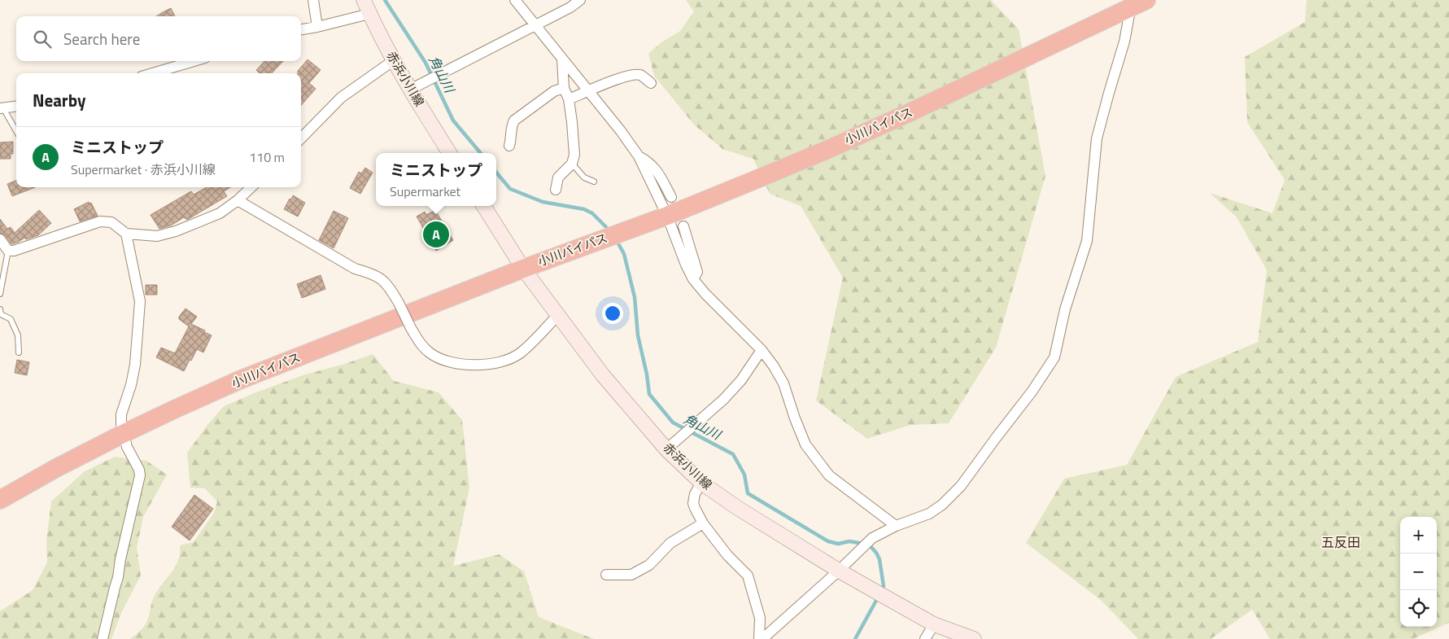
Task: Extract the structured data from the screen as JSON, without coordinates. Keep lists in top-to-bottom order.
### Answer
{
  "streets": {
    "highway": ["小川バイパス"],
    "main road": ["赤浜小川線"]
  },
  "crossings": [
    ["赤浜小川線", "小川バイパス"]
  ],
  "districts": ["五反田"],
  "water": ["角山川"],
  "page": {
    "search": "Search here",
    "heading": "Nearby",
    "list": [
      {
        "mark": "A",
        "name": "ミニストップ",
        "note": "Supermarket · 赤浜小川線",
        "value": "110 m"
      }
    ],
    "popup": ["ミニストップ", "Supermarket"],
    "pins": "A",
    "map_buttons": ["+", "−"]
  }
}
